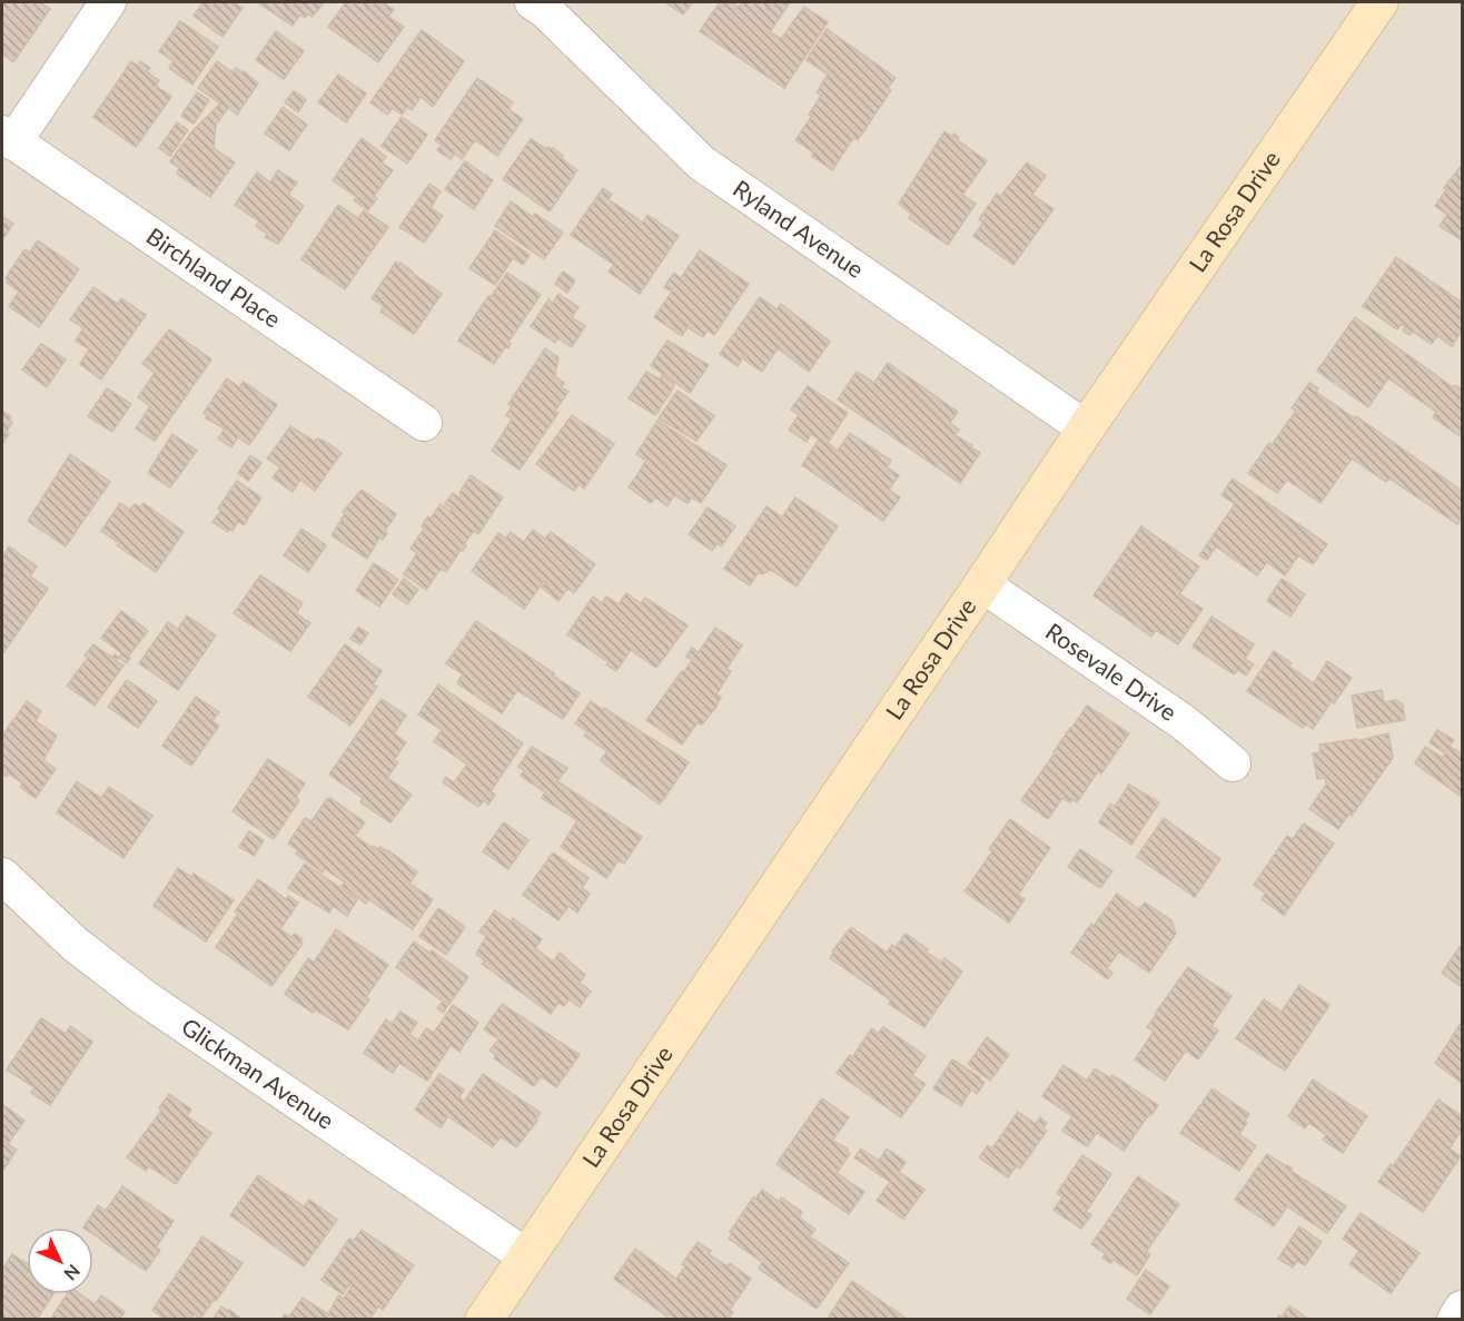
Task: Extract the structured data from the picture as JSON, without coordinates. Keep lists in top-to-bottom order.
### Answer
{
  "streets": {
    "street": [
      "La Rosa Drive",
      "Ryland Avenue",
      "Birchland Place",
      "Rosevale Drive",
      "Glickman Avenue"
    ]
  },
  "crossings": [
    ["La Rosa Drive", "Ryland Avenue"],
    ["La Rosa Drive", "Rosevale Drive"],
    ["La Rosa Drive", "Glickman Avenue"]
  ],
  "north": "bottom right"
}
